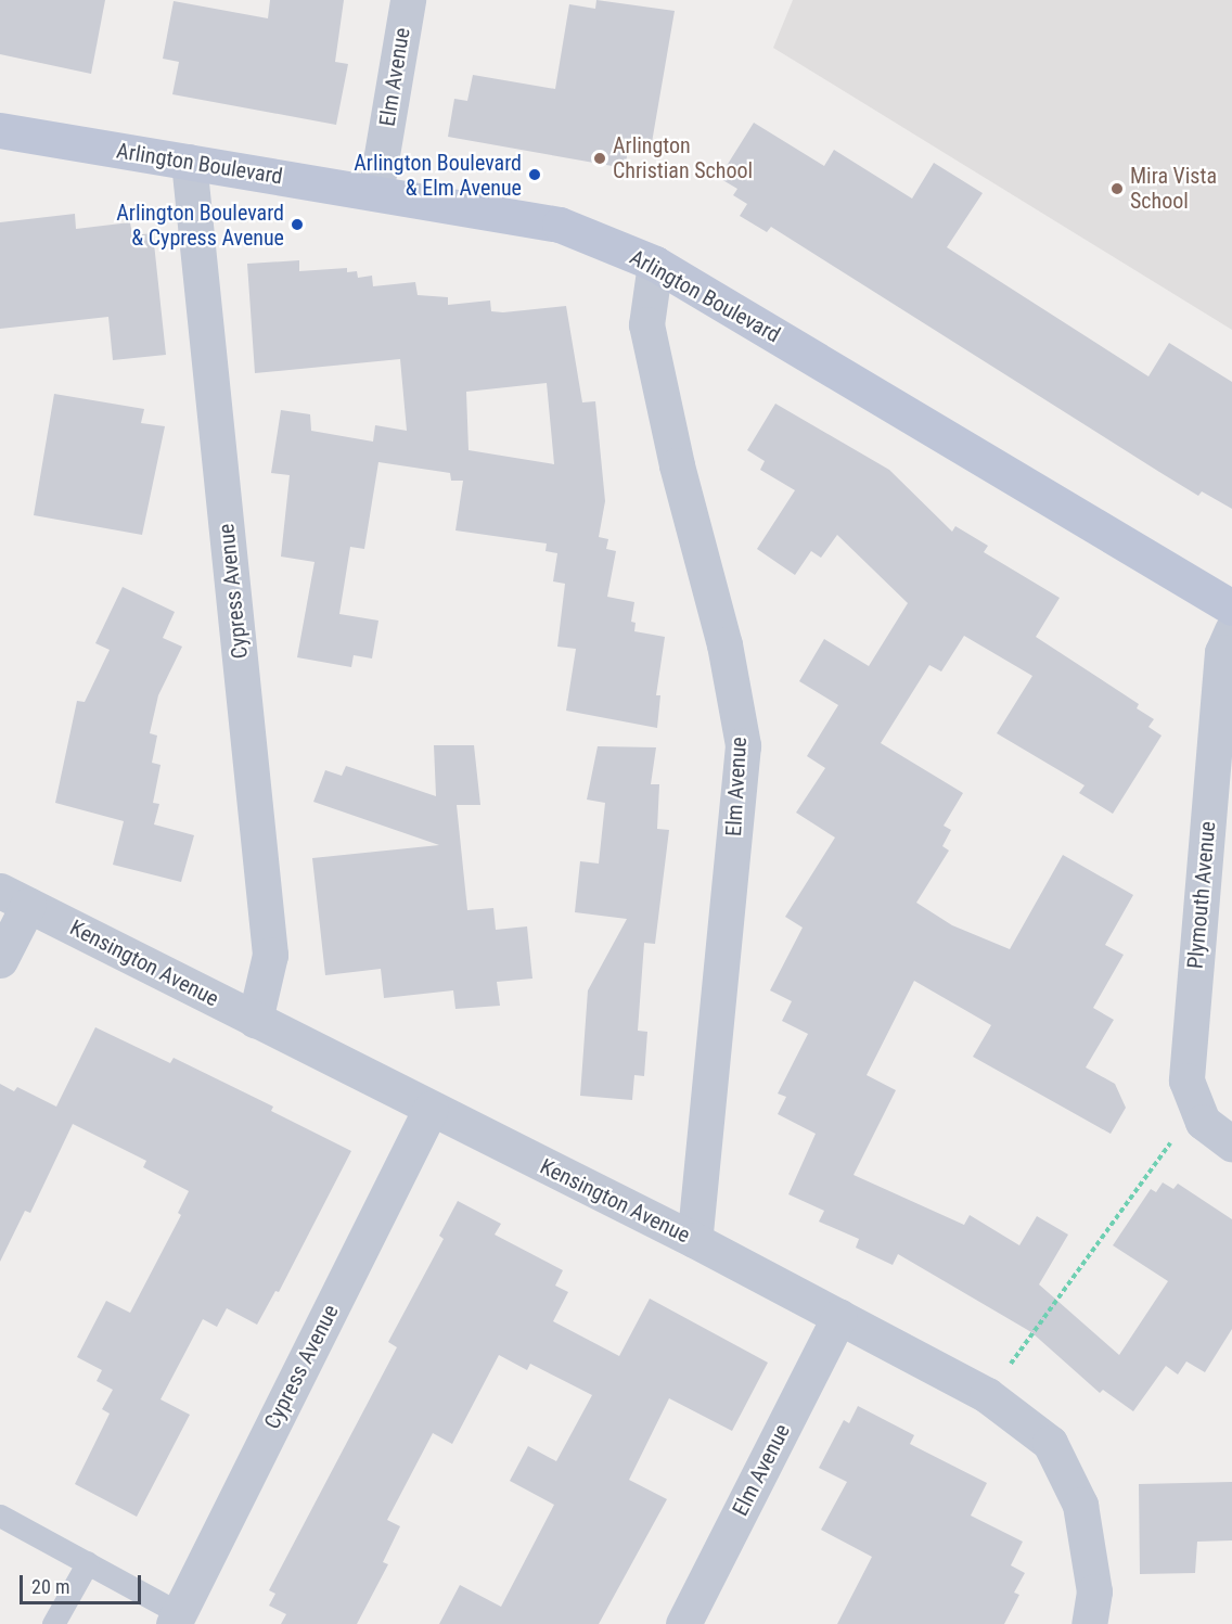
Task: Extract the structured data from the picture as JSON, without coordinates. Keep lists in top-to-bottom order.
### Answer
{
  "streets": {
    "main road": ["Arlington Boulevard"],
    "street": [
      "Elm Avenue",
      "Cypress Avenue",
      "Plymouth Avenue",
      "Kensington Avenue"
    ]
  },
  "crossings": [
    ["Elm Avenue", "Arlington Boulevard"],
    ["Elm Avenue", "Kensington Avenue"],
    ["Arlington Boulevard", "Cypress Avenue"],
    ["Cypress Avenue", "Kensington Avenue"]
  ],
  "places": [
    "Arlington Christian School",
    "Arlington Boulevard & Elm Avenue",
    "Mira Vista School",
    "Arlington Boulevard & Cypress Avenue"
  ],
  "scale_bar": "20 m"
}
